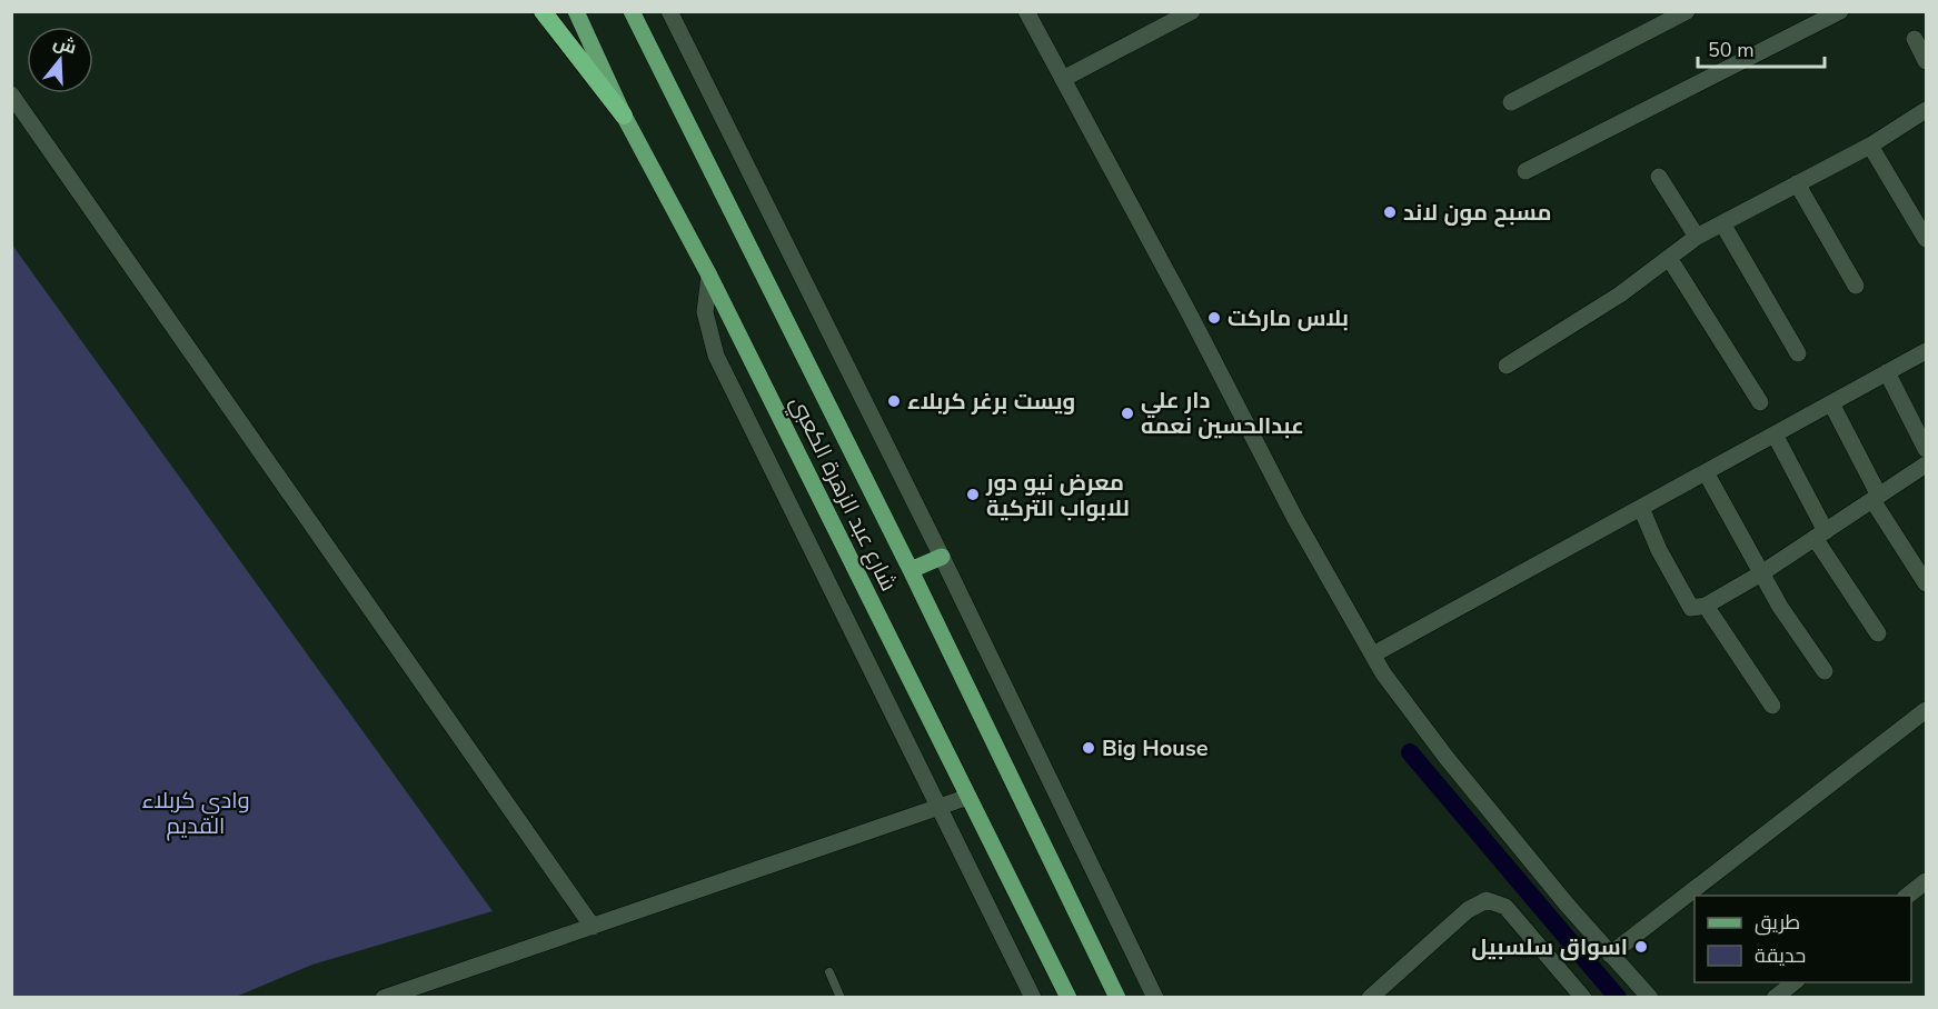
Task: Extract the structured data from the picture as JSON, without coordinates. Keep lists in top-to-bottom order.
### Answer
{
  "streets": {
    "main road": ["شارع عبد الزهرة الكعبي"]
  },
  "parks": ["وادي كربلاء القديم"],
  "places": [
    "مسبح مون لاند",
    "بلاس ماركت",
    "ويست برغر كربلاء",
    "دار علي عبدالحسين نعمه",
    "معرض نيو دور للابواب التركية",
    "Big House",
    "اسواق سلسبيل"
  ],
  "legend": ["طريق", "حديقة"],
  "scale_bar": "50 m",
  "north": "top"
}
